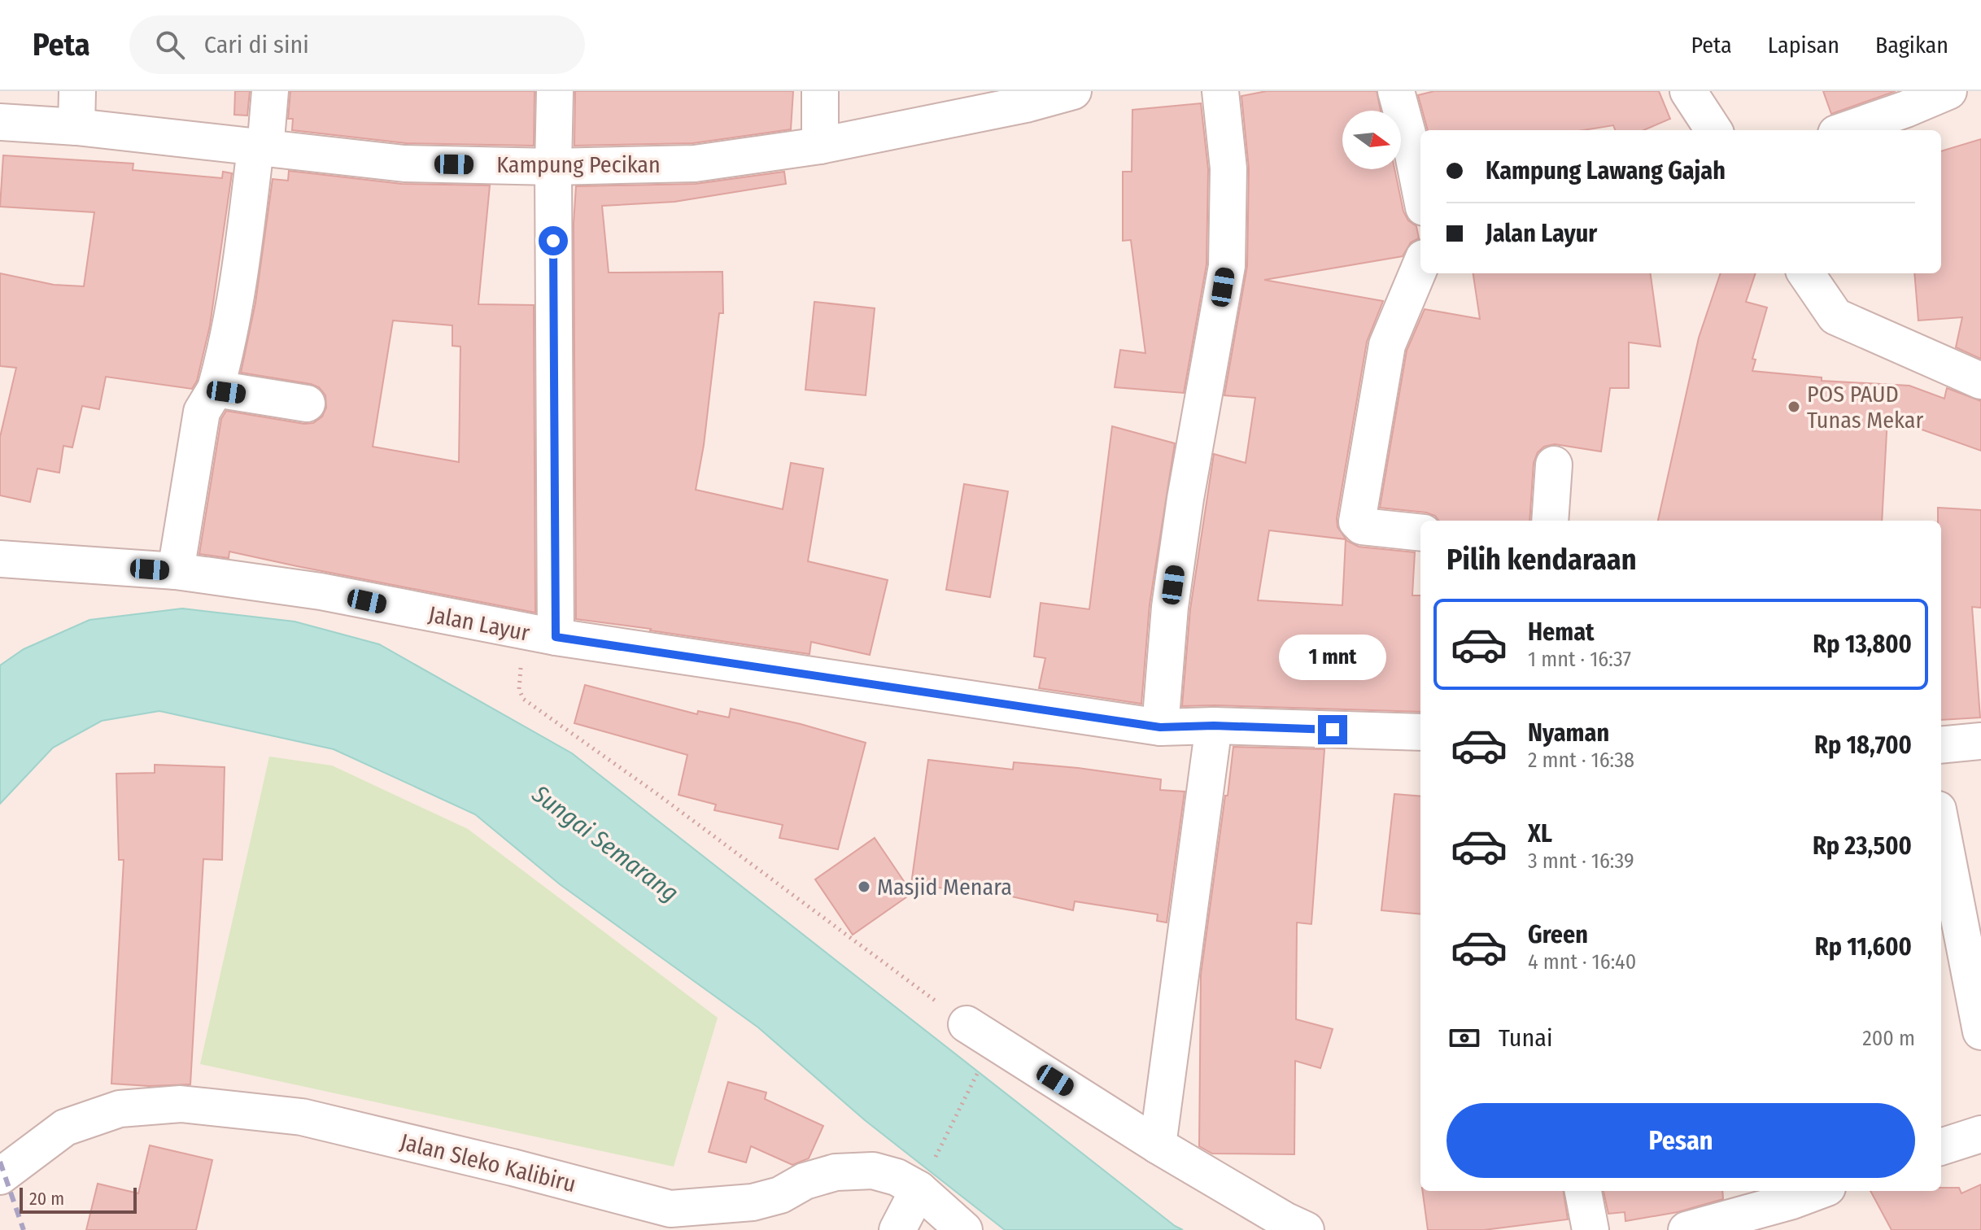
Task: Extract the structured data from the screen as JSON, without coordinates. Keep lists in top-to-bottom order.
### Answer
{
  "streets": {
    "street": ["Kampung Pecikan", "Jalan Layur", "Jalan Sleko Kalibiru"]
  },
  "water": ["Sungai Semarang"],
  "places": ["POS PAUD Tunas Mekar", "Masjid Menara"],
  "scale_bar": "20 m",
  "north": "right",
  "page": {
    "header": "Peta",
    "search": "Cari di sini",
    "nav": ["Peta", "Lapisan", "Bagikan"],
    "banner": ["Kampung Lawang Gajah", "Jalan Layur"],
    "heading": "Pilih kendaraan",
    "list": [
      {
        "name": "Hemat",
        "note": "1 mnt · 16:37",
        "value": "Rp 13,800"
      },
      {
        "name": "Nyaman",
        "note": "2 mnt · 16:38",
        "value": "Rp 18,700"
      },
      {
        "name": "XL",
        "note": "3 mnt · 16:39",
        "value": "Rp 23,500"
      },
      {
        "name": "Green",
        "note": "4 mnt · 16:40",
        "value": "Rp 11,600"
      }
    ],
    "bubble": "1 mnt",
    "pay": ["Tunai", "200 m"],
    "buttons": "Pesan",
    "scale": "20 m"
  }
}
